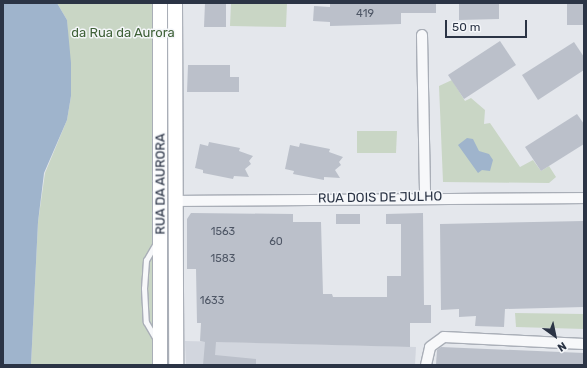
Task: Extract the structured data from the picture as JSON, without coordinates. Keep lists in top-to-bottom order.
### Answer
{
  "streets": {
    "main road": ["RUA DA AURORA"],
    "street": ["RUA DOIS DE JULHO"]
  },
  "crossings": [
    ["RUA DA AURORA", "RUA DOIS DE JULHO"]
  ],
  "parks": ["da Rua da Aurora"],
  "house_numbers": [
    "419",
    "1563",
    "60",
    "1583",
    "1633"
  ],
  "scale_bar": "50 m",
  "north": "bottom right"
}
